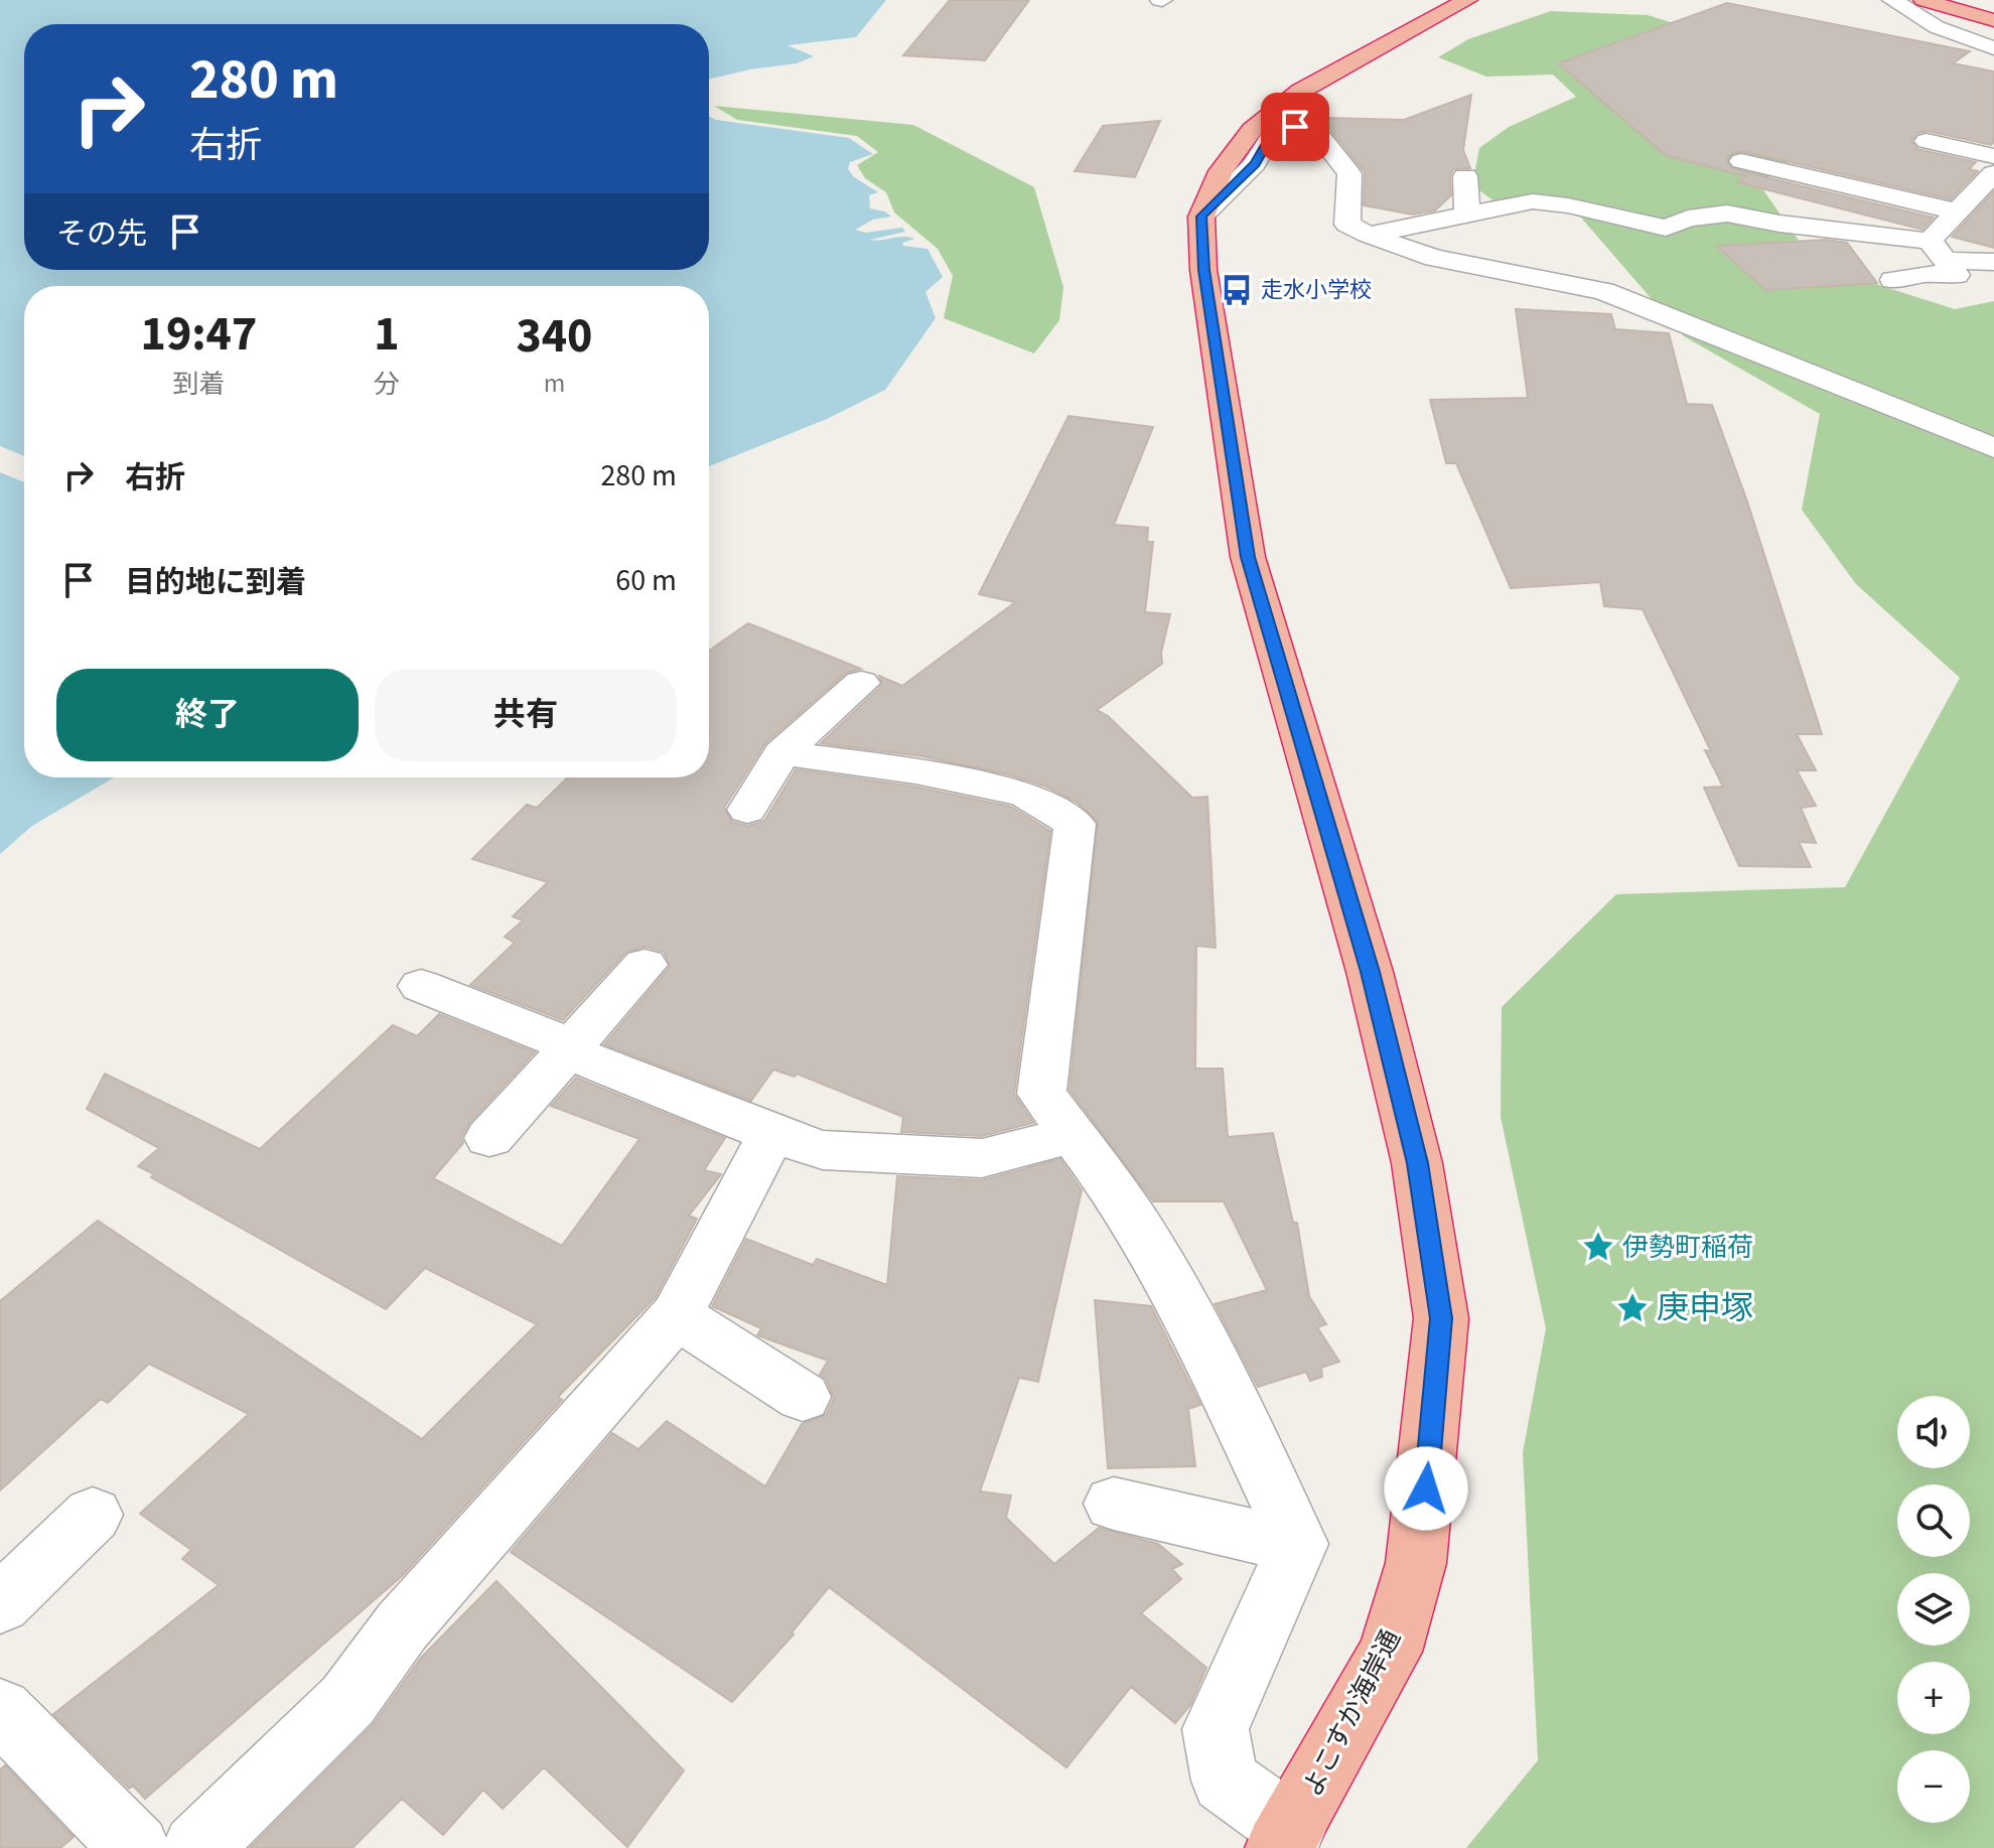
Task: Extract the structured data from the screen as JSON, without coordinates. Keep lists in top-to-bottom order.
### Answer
{
  "streets": {
    "highway": ["よこすか海岸通"]
  },
  "places": {
    "bus stop": ["走水小学校"],
    "place": ["伊勢町稲荷", "庚申塚"]
  },
  "page": {
    "turn": ["280 m", "右折"],
    "then": "その先",
    "eta": [
      "19:47",
      "到着",
      "1",
      "分",
      "340",
      "m"
    ],
    "list": [
      {
        "name": "右折",
        "value": "280 m"
      },
      {
        "name": "目的地に到着",
        "value": "60 m"
      }
    ],
    "buttons": ["終了", "共有"],
    "map_buttons": ["+", "−"]
  }
}
